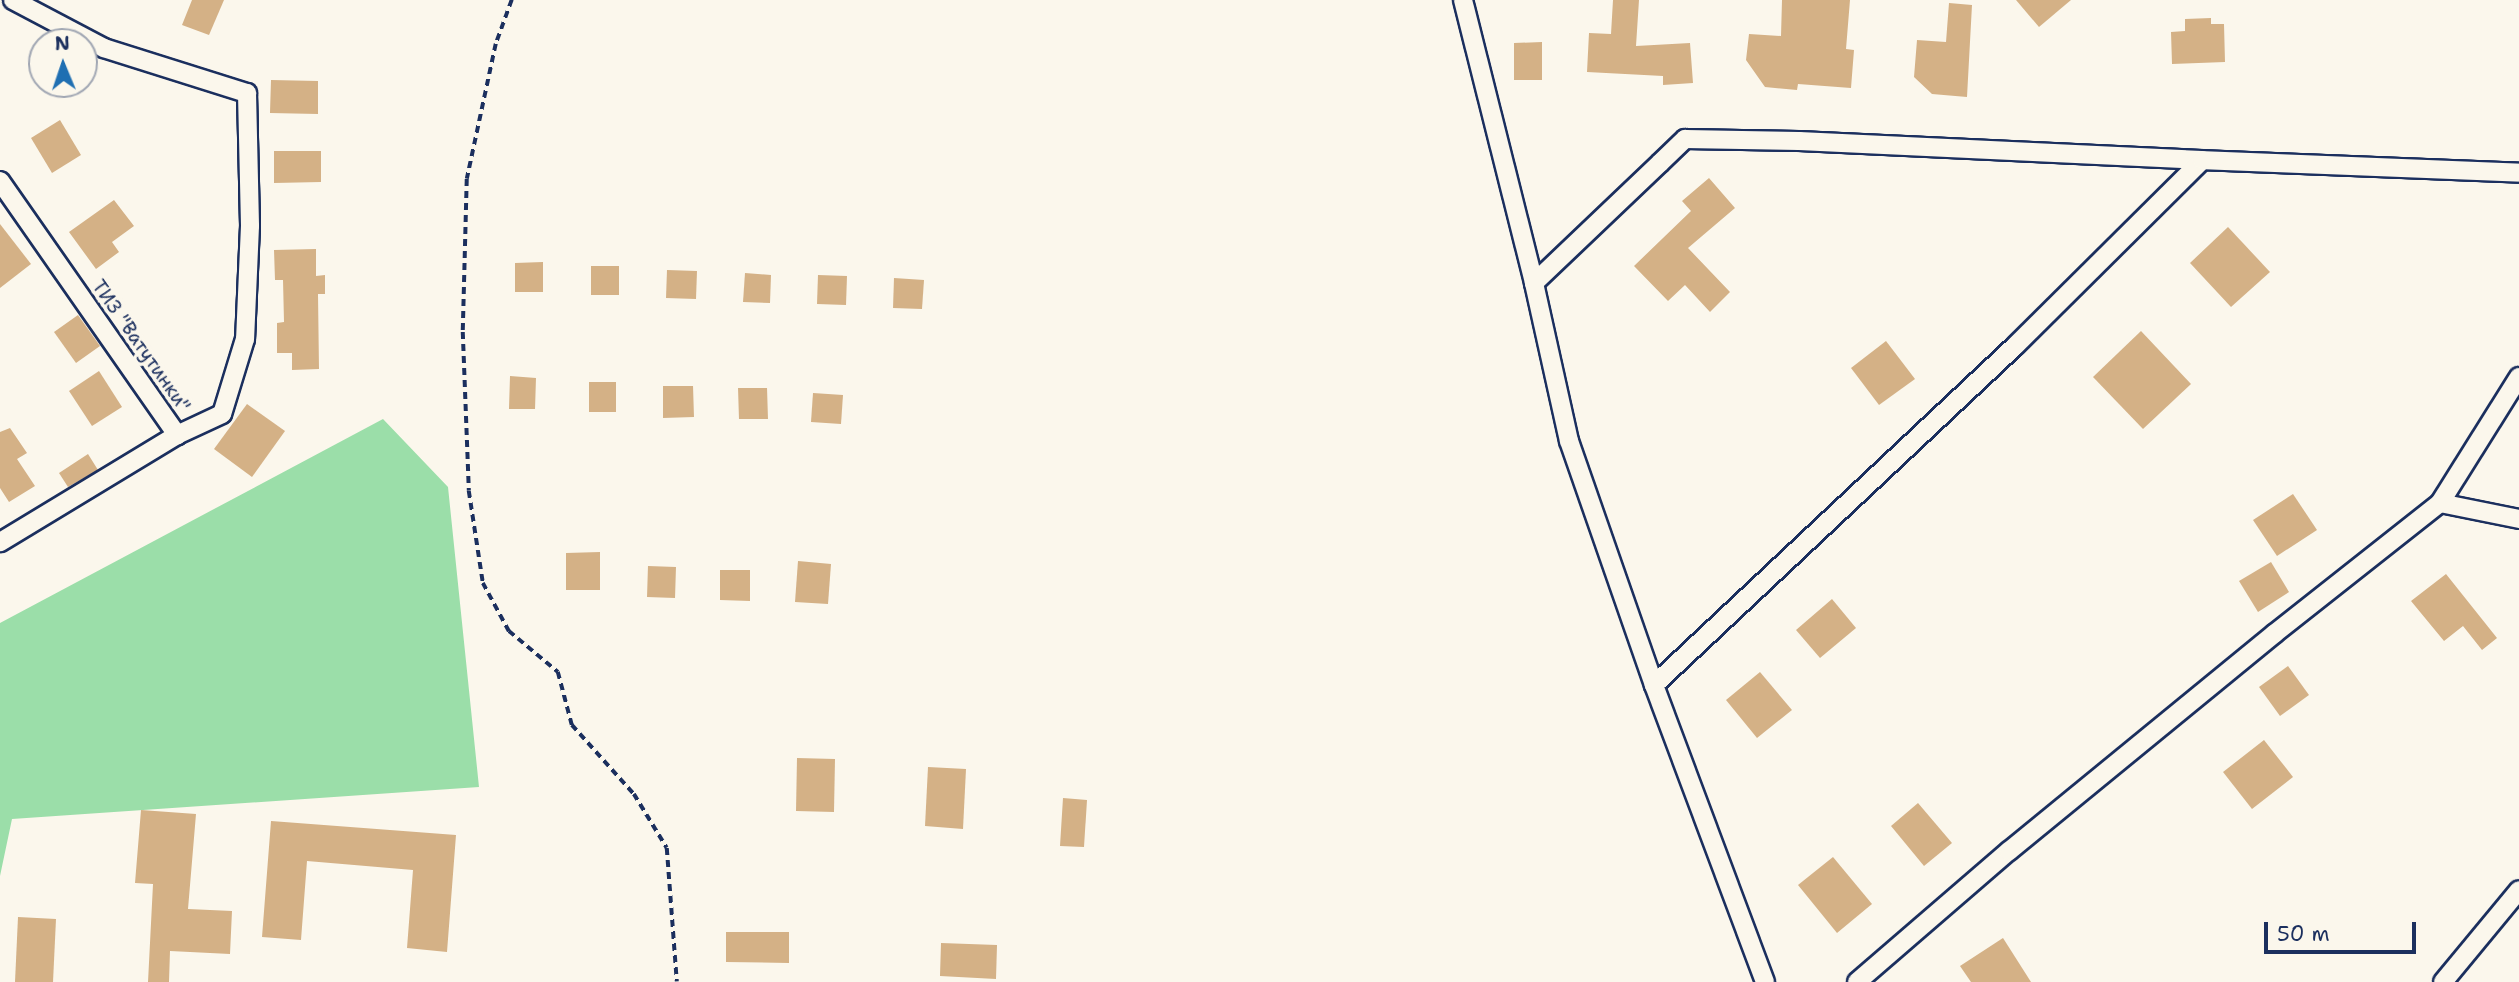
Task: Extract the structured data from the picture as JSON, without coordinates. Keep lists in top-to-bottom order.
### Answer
{
  "streets": {
    "street": ["ТИЗ \"Ватутинки\""]
  },
  "scale_bar": "50 m",
  "north": "top"
}
